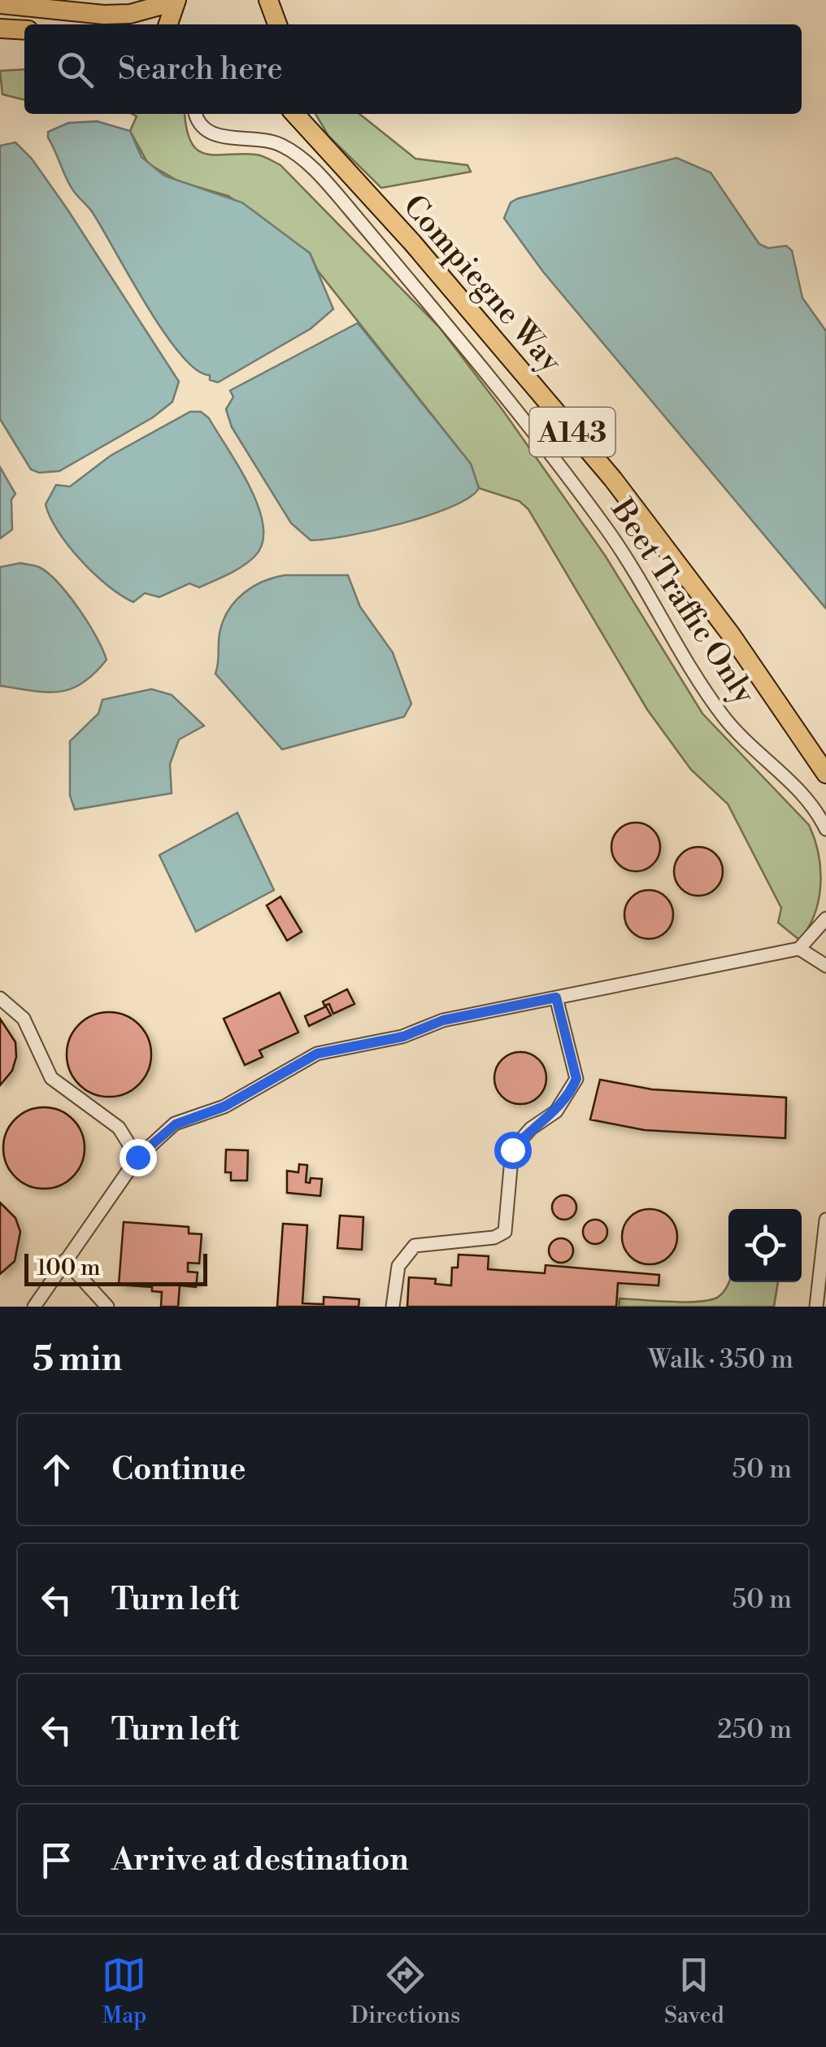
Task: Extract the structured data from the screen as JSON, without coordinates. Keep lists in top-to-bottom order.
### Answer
{
  "streets": {
    "highway": ["Compiegne Way", "A143"],
    "street": ["Beet Traffic Only"]
  },
  "scale_bar": "100 m",
  "page": {
    "search": "Search here",
    "scale": "100 m",
    "heading": ["5 min", "Walk · 350 m"],
    "list": [
      ["Continue", "50 m"],
      ["Turn left", "50 m"],
      ["Turn left", "250 m"],
      "Arrive at destination"
    ],
    "nav": ["Map", "Directions", "Saved"]
  }
}
